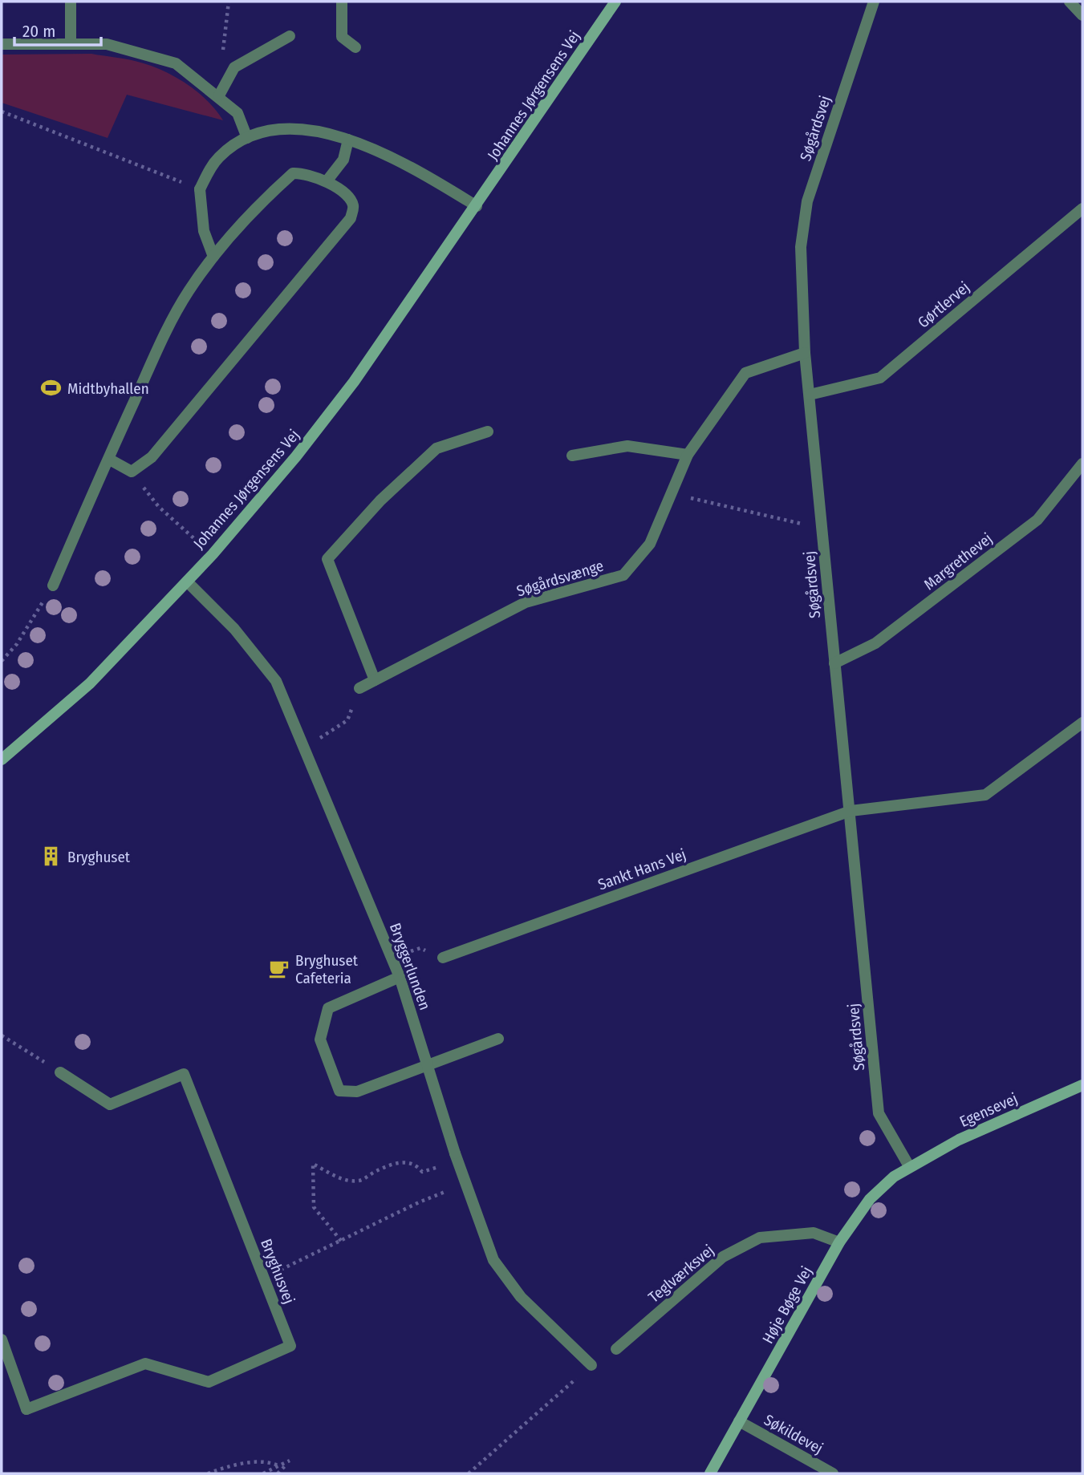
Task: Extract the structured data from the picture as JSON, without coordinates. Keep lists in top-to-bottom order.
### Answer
{
  "streets": {
    "street": [
      "Johannes Jørgensens Vej",
      "Søgårdsvej",
      "Gørtlervej",
      "Margrethevej",
      "Søgårdsvænge",
      "Sankt Hans Vej",
      "Bryggerlunden",
      "Egensevej",
      "Bryghusvej",
      "Teglværksvej",
      "Høje Bøge Vej",
      "Søkildevej"
    ]
  },
  "crossings": [
    ["Johannes Jørgensens Vej", "Bryggerlunden"],
    ["Søgårdsvej", "Gørtlervej"],
    ["Søgårdsvej", "Margrethevej"],
    ["Søgårdsvej", "Søgårdsvænge"],
    ["Søgårdsvej", "Sankt Hans Vej"],
    ["Søgårdsvej", "Egensevej"],
    ["Søgårdsvej", "Høje Bøge Vej"],
    ["Egensevej", "Høje Bøge Vej"],
    ["Teglværksvej", "Høje Bøge Vej"],
    ["Høje Bøge Vej", "Søkildevej"]
  ],
  "places": {
    "sports": ["Midtbyhallen"],
    "building": ["Bryghuset"],
    "cafe": ["Bryghuset Cafeteria"]
  },
  "scale_bar": "20 m"
}
